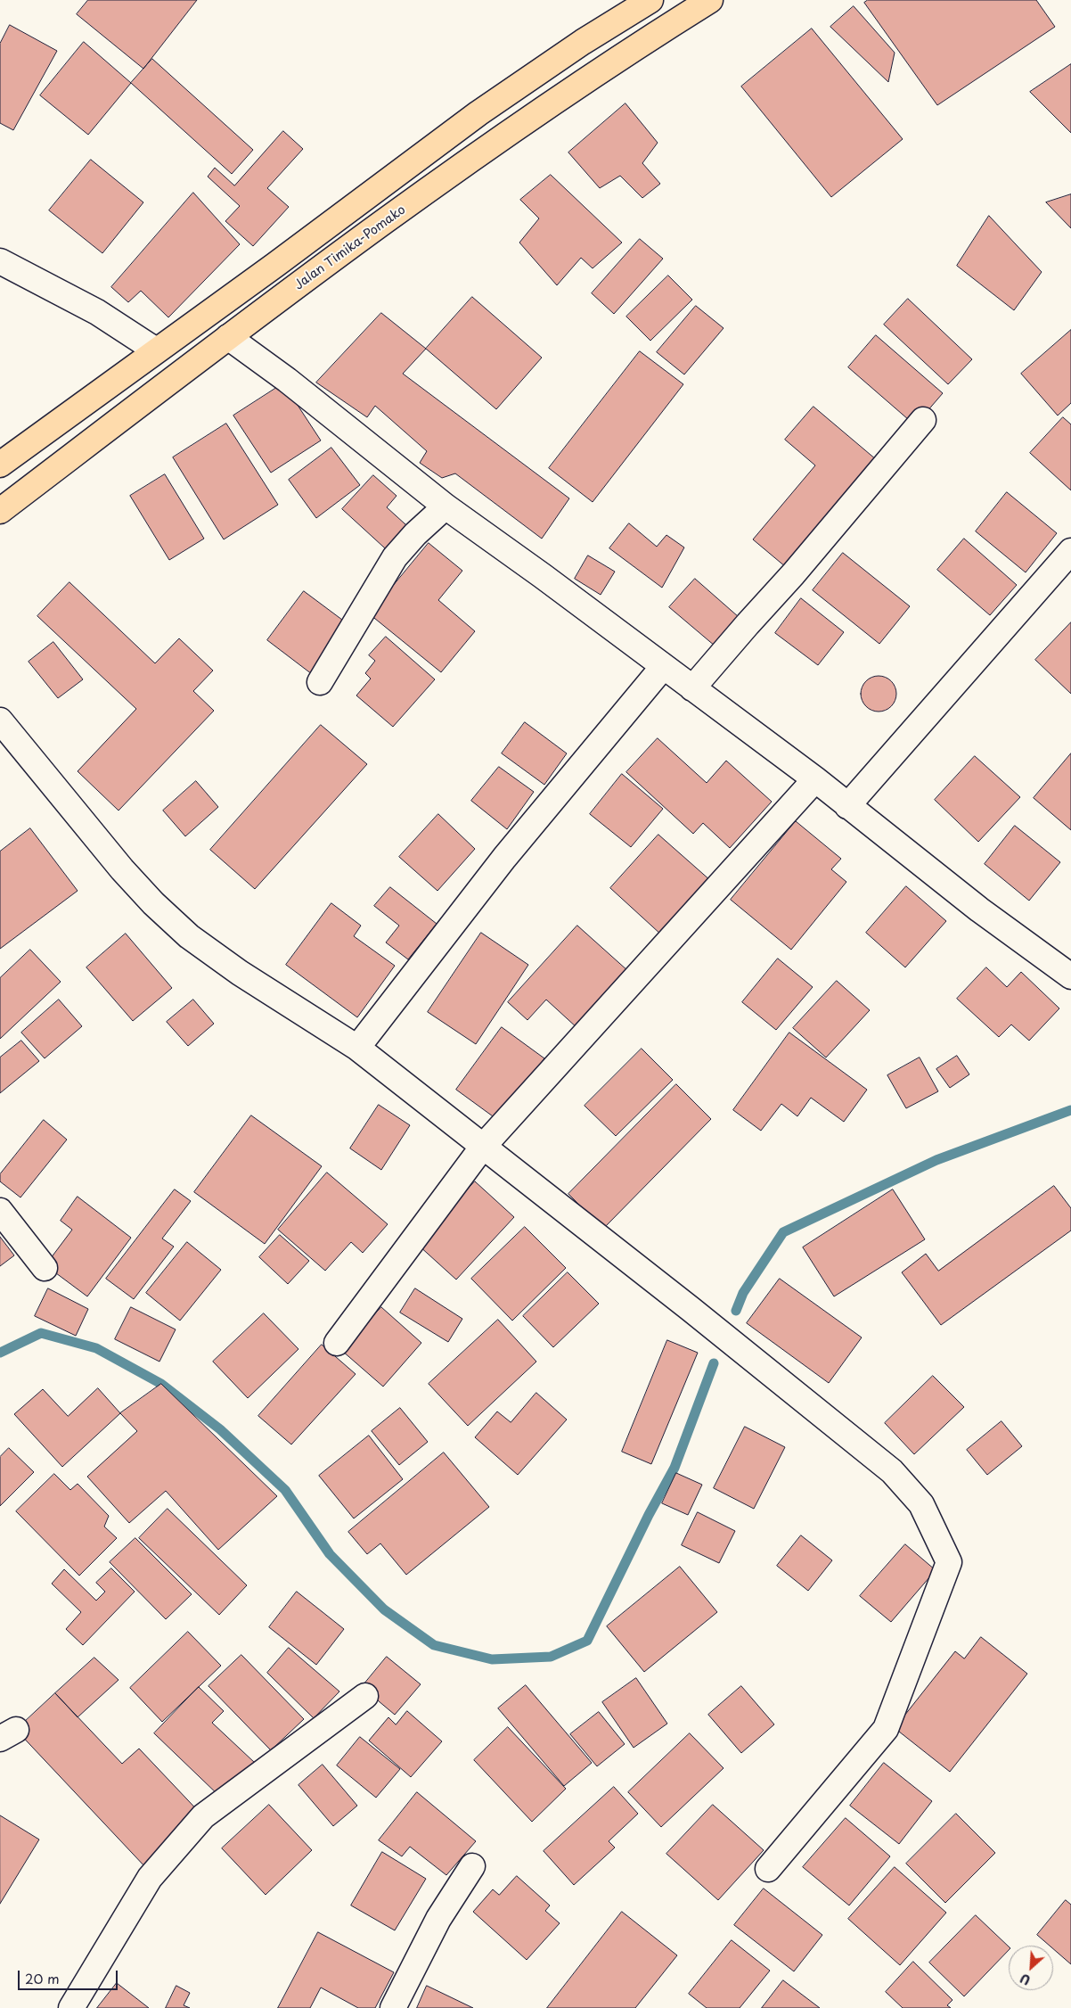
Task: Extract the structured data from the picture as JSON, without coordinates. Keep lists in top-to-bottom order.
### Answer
{
  "streets": {
    "highway": ["Jalan Timika-Pomako"]
  },
  "scale_bar": "20 m",
  "north": "bottom left"
}
